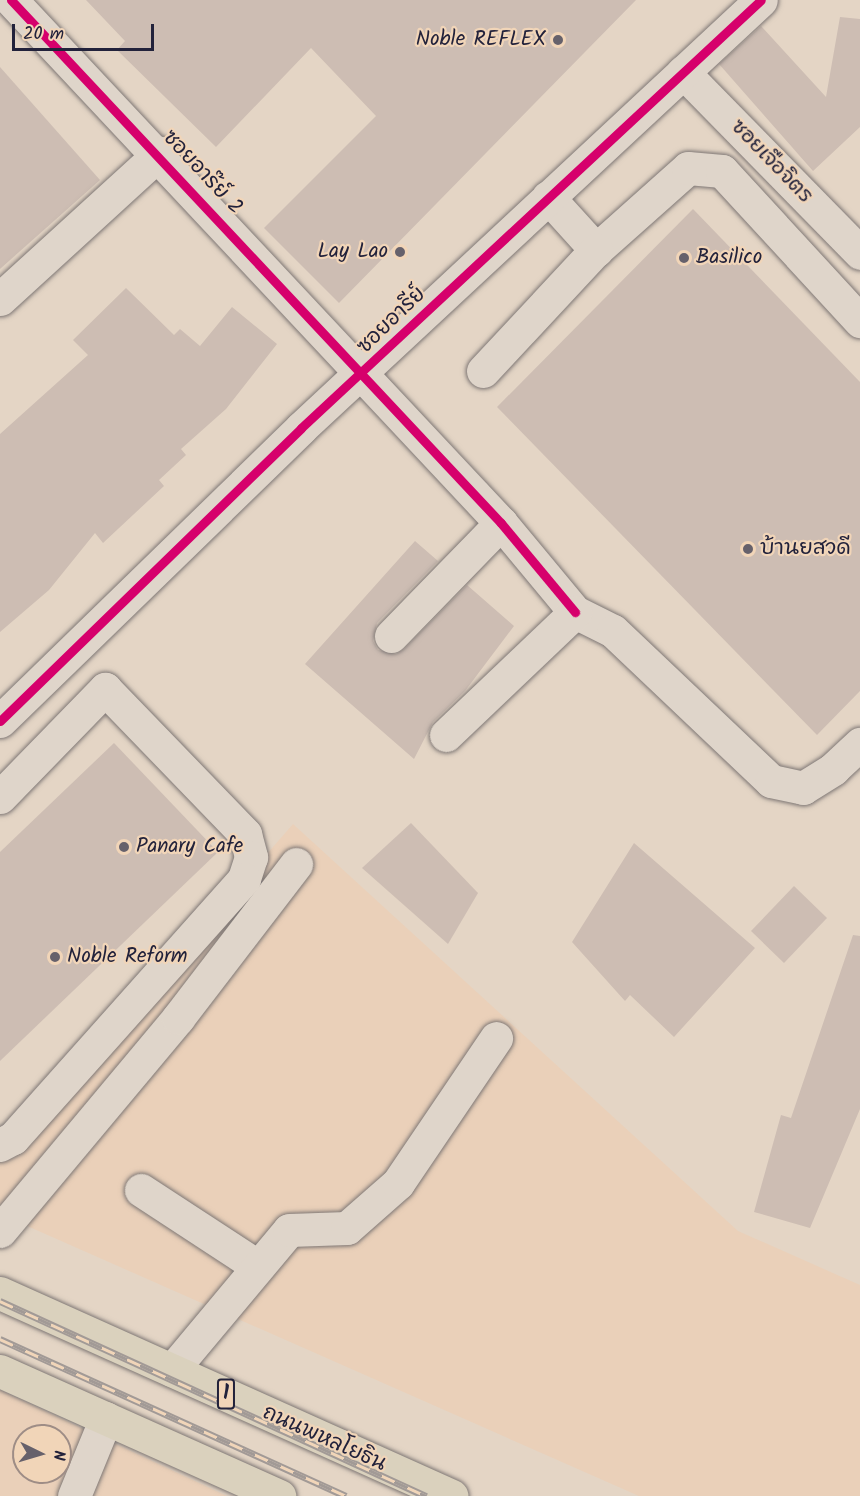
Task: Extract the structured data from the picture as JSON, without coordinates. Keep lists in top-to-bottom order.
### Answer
{
  "streets": {
    "main road": ["1", "ถนนพหลโยธิน"],
    "street": ["ซอยเจือจิตร", "ซอยอาร๊ย์ 2", "ซอยอารีย์"]
  },
  "crossings": [
    ["ซอยเจือจิตร", "ซอยอารีย์"],
    ["ซอยอาร๊ย์ 2", "ซอยอารีย์"]
  ],
  "places": [
    "Noble REFLEX",
    "Lay Lao",
    "Basilico",
    "บ้านยสวดี",
    "Panary Cafe",
    "Noble Reform"
  ],
  "scale_bar": "20 m",
  "north": "right"
}
